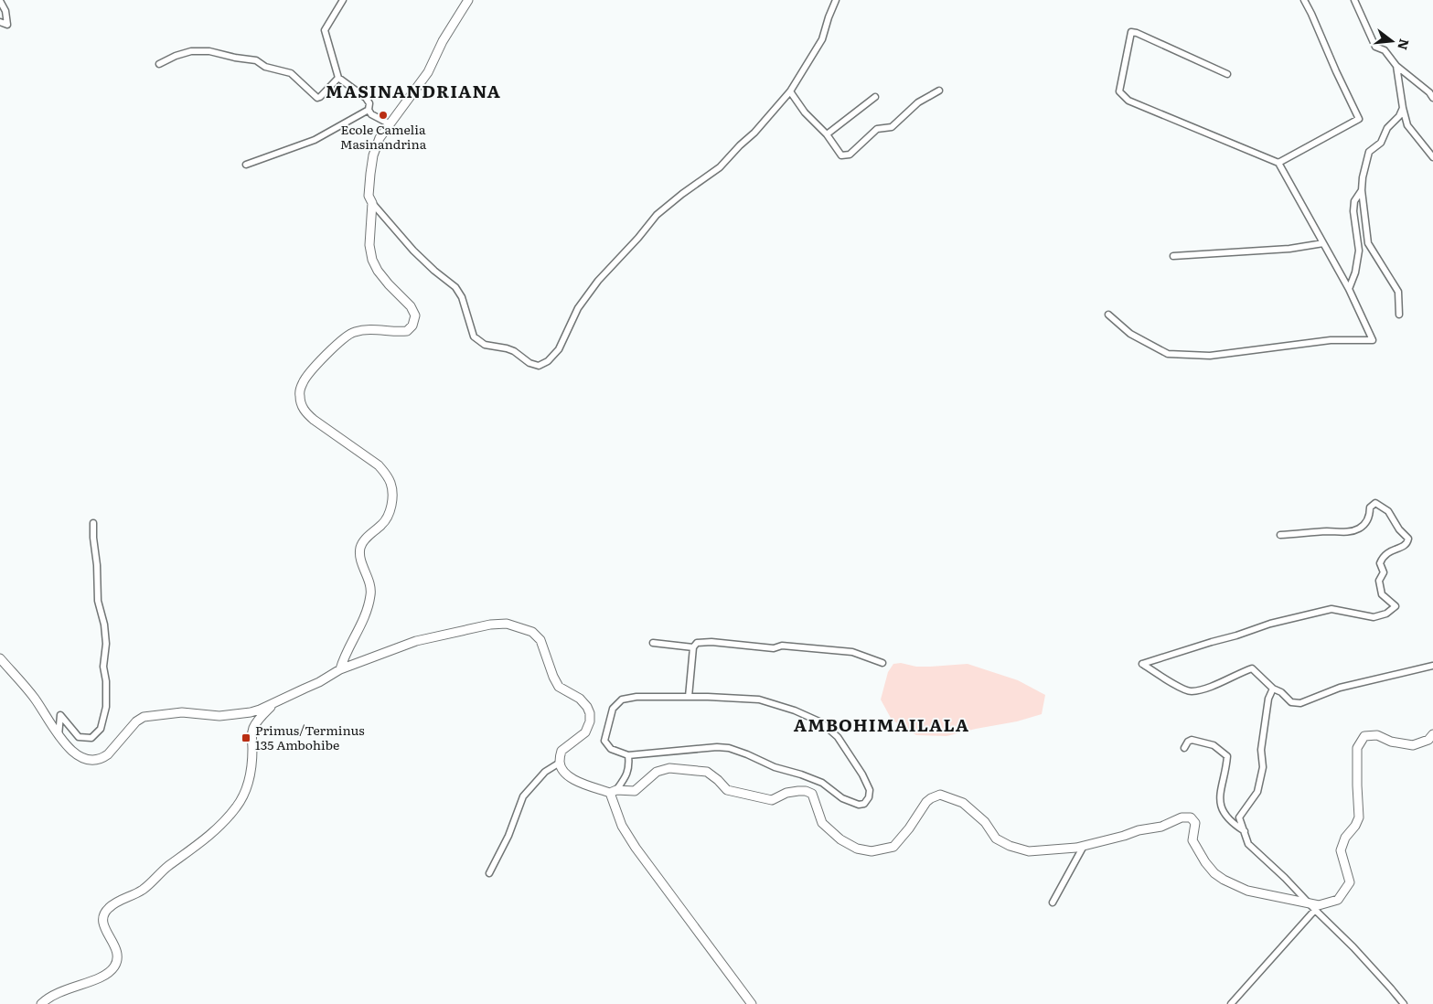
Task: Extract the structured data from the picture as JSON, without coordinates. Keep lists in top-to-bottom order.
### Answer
{
  "districts": ["MASINANDRIANA", "AMBOHIMAILALA"],
  "places": {
    "other": ["Ecole Camelia Masinandrina"],
    "transit": ["Primus/Terminus 135 Ambohibe"]
  },
  "north": "right"
}
